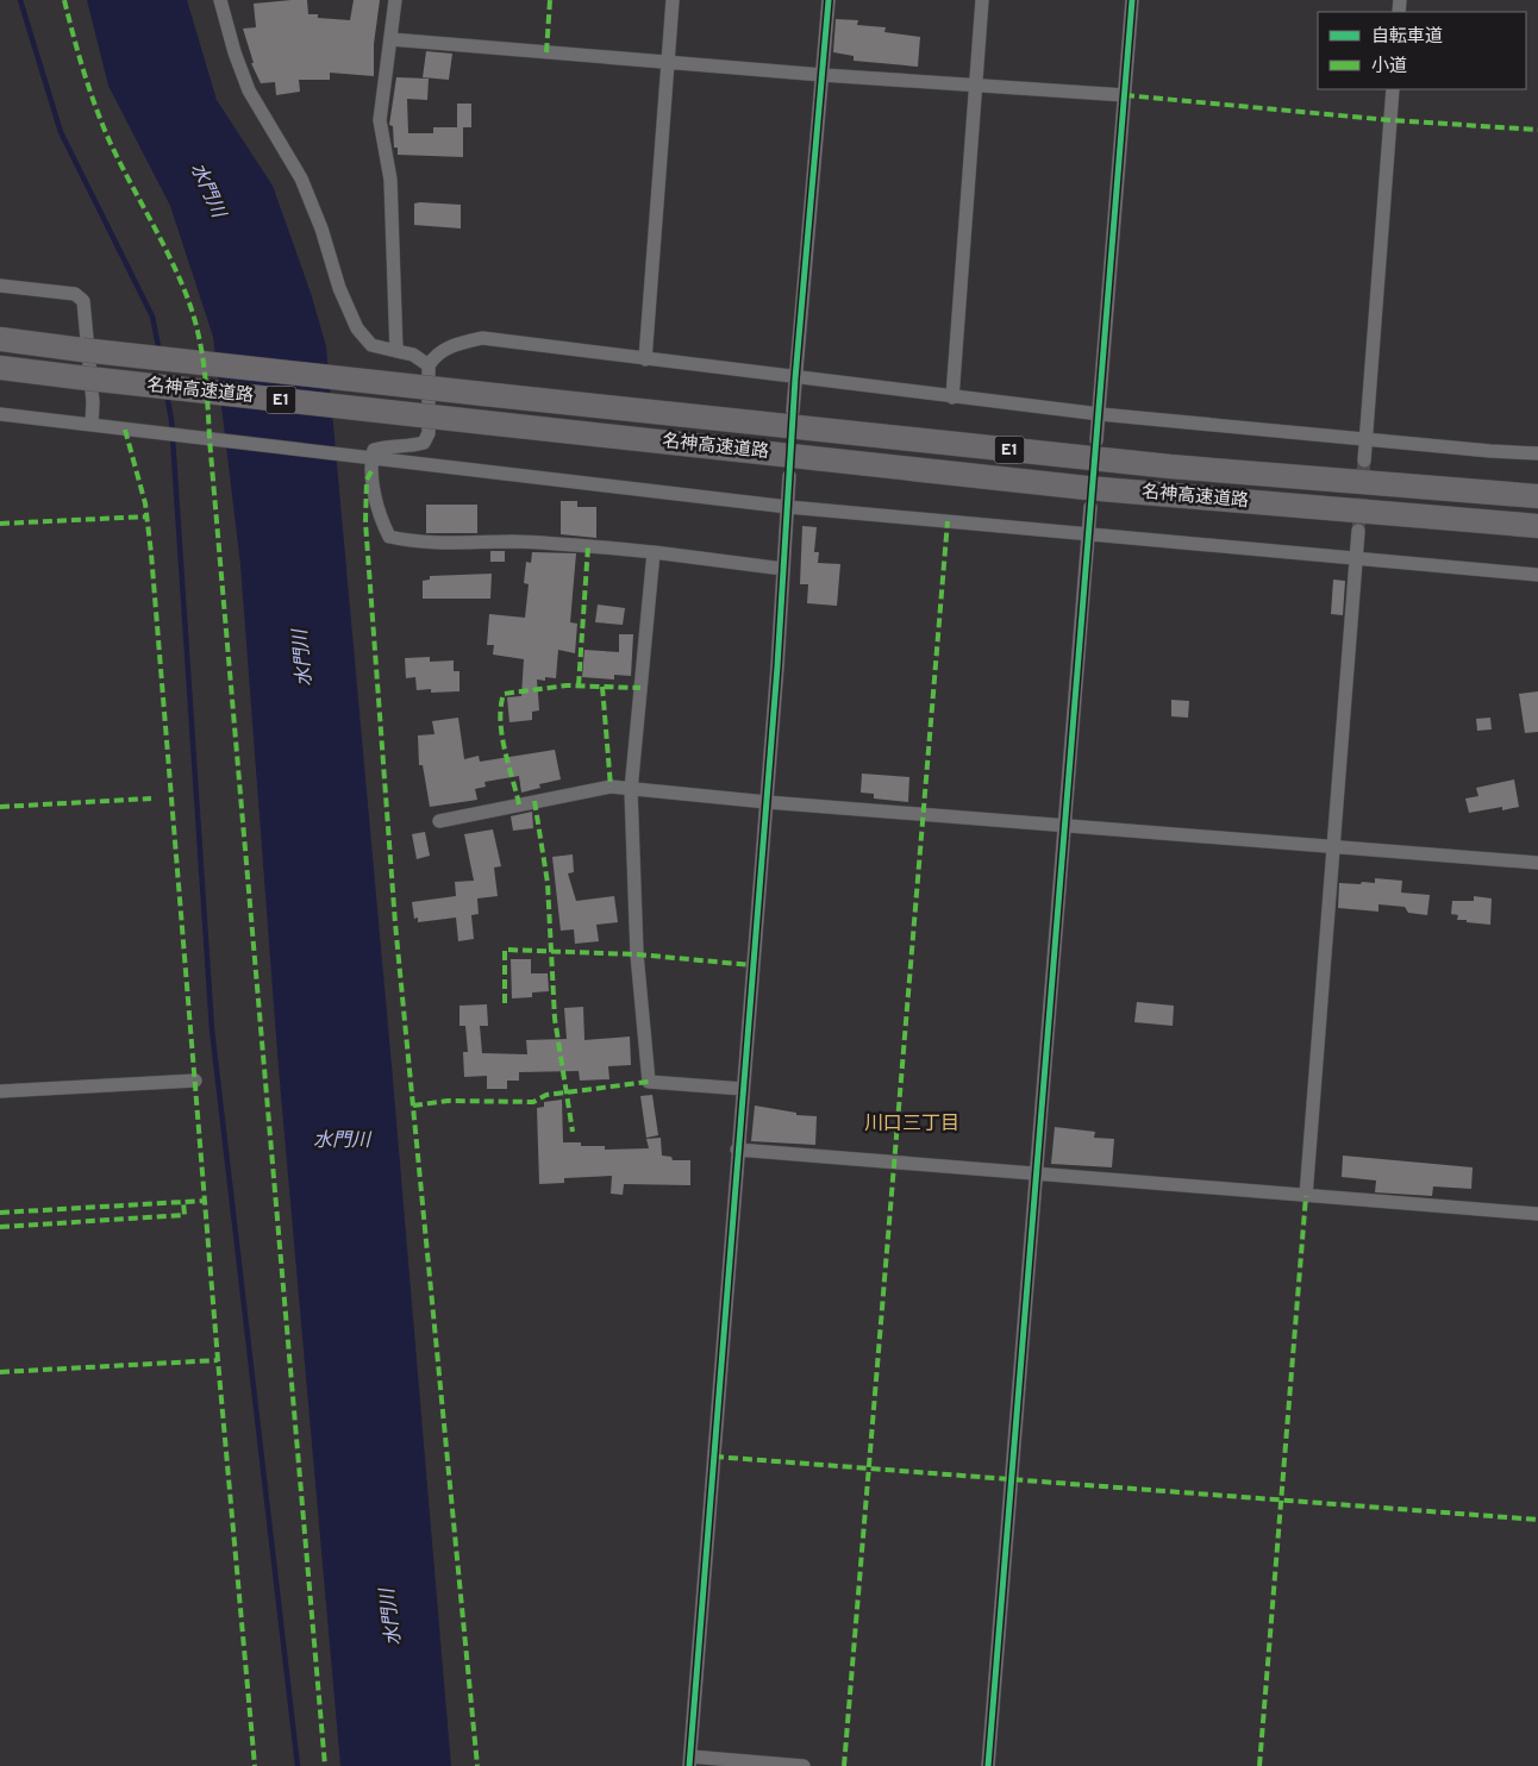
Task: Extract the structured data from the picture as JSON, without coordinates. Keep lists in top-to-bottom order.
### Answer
{
  "streets": {
    "highway": ["名神高速道路", "E1"]
  },
  "districts": ["川口三丁目"],
  "water": ["水門川"],
  "legend": ["自転車道", "小道"]
}
